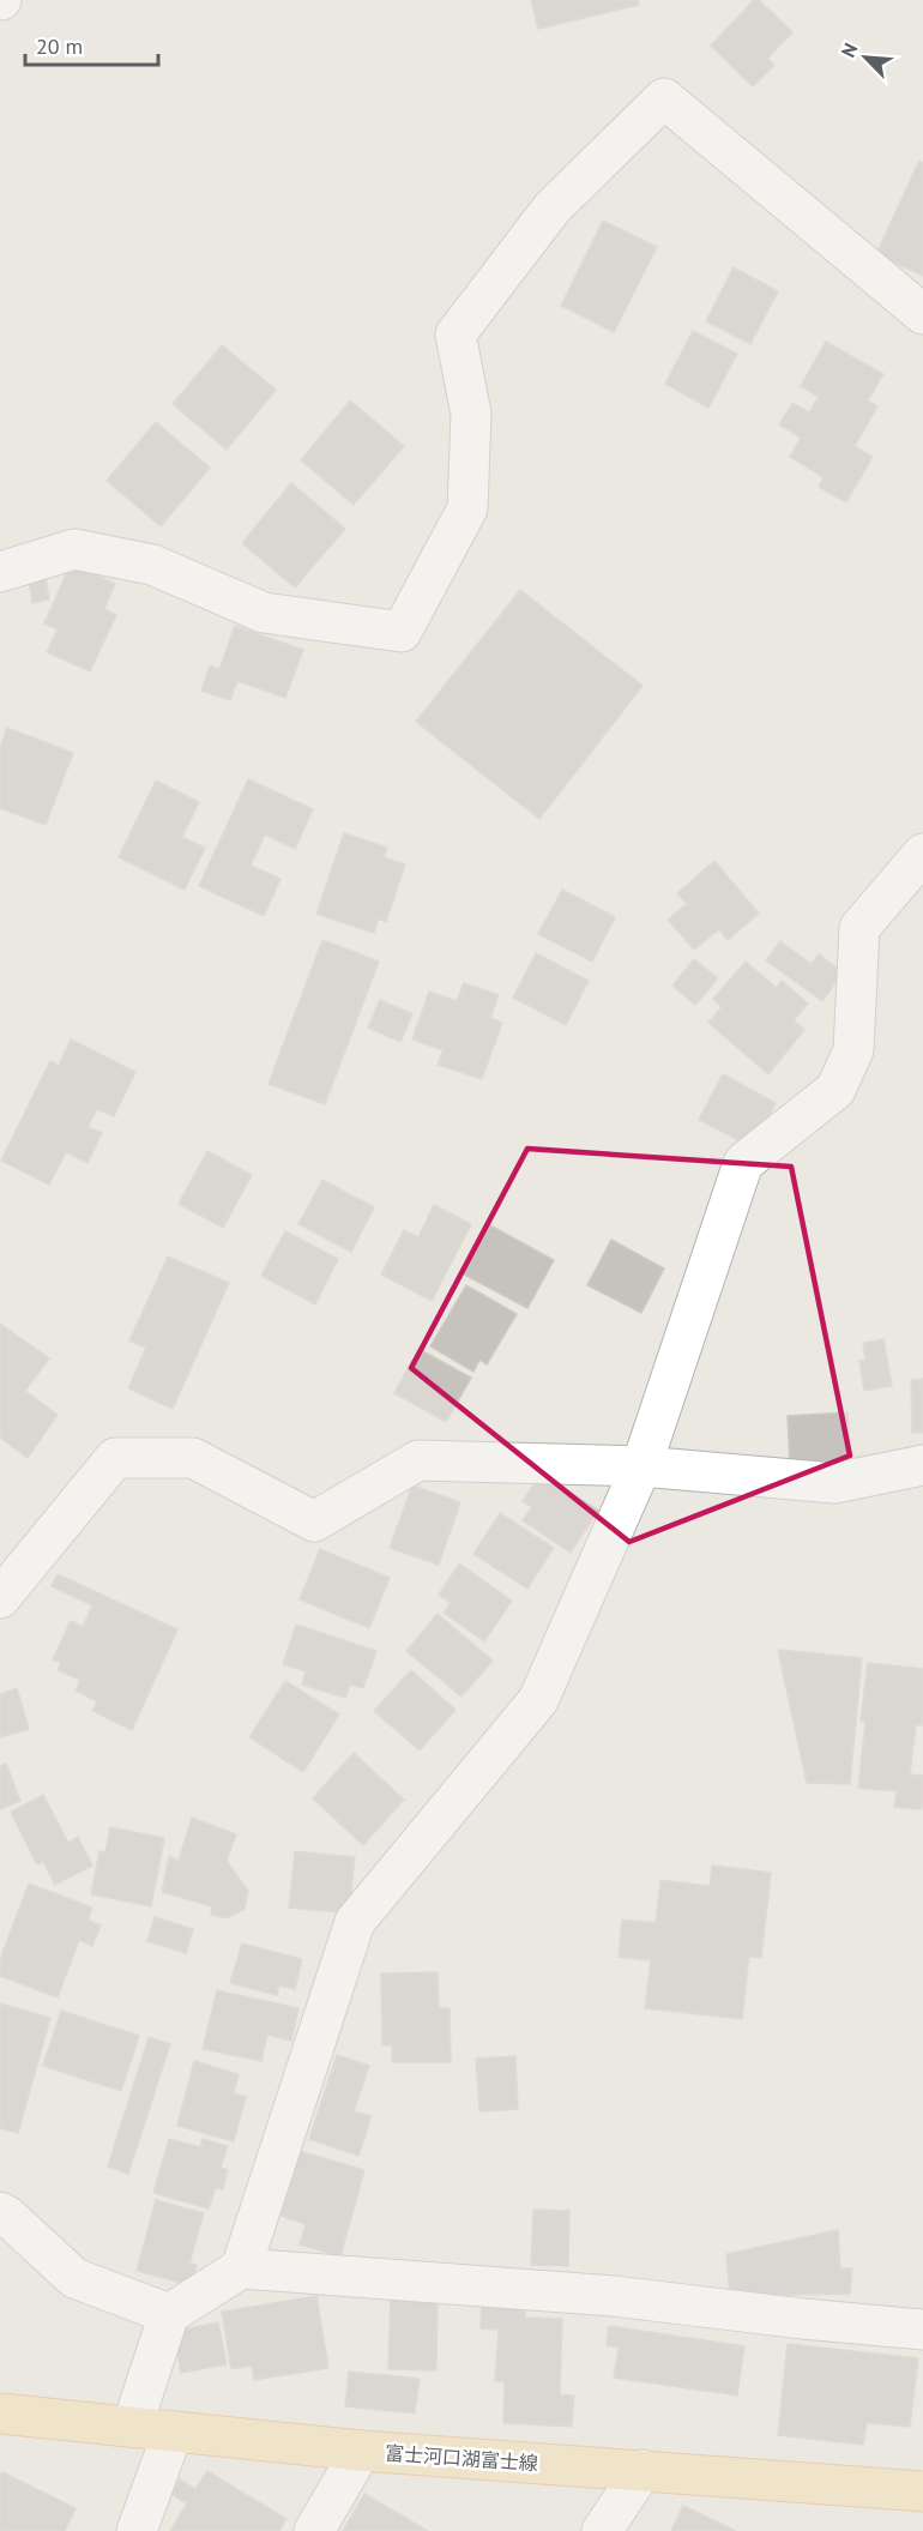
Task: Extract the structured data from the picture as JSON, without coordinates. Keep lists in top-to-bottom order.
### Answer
{
  "streets": {
    "main road": ["富士河口湖富士線"]
  },
  "scale_bar": "20 m",
  "north": "top left"
}
